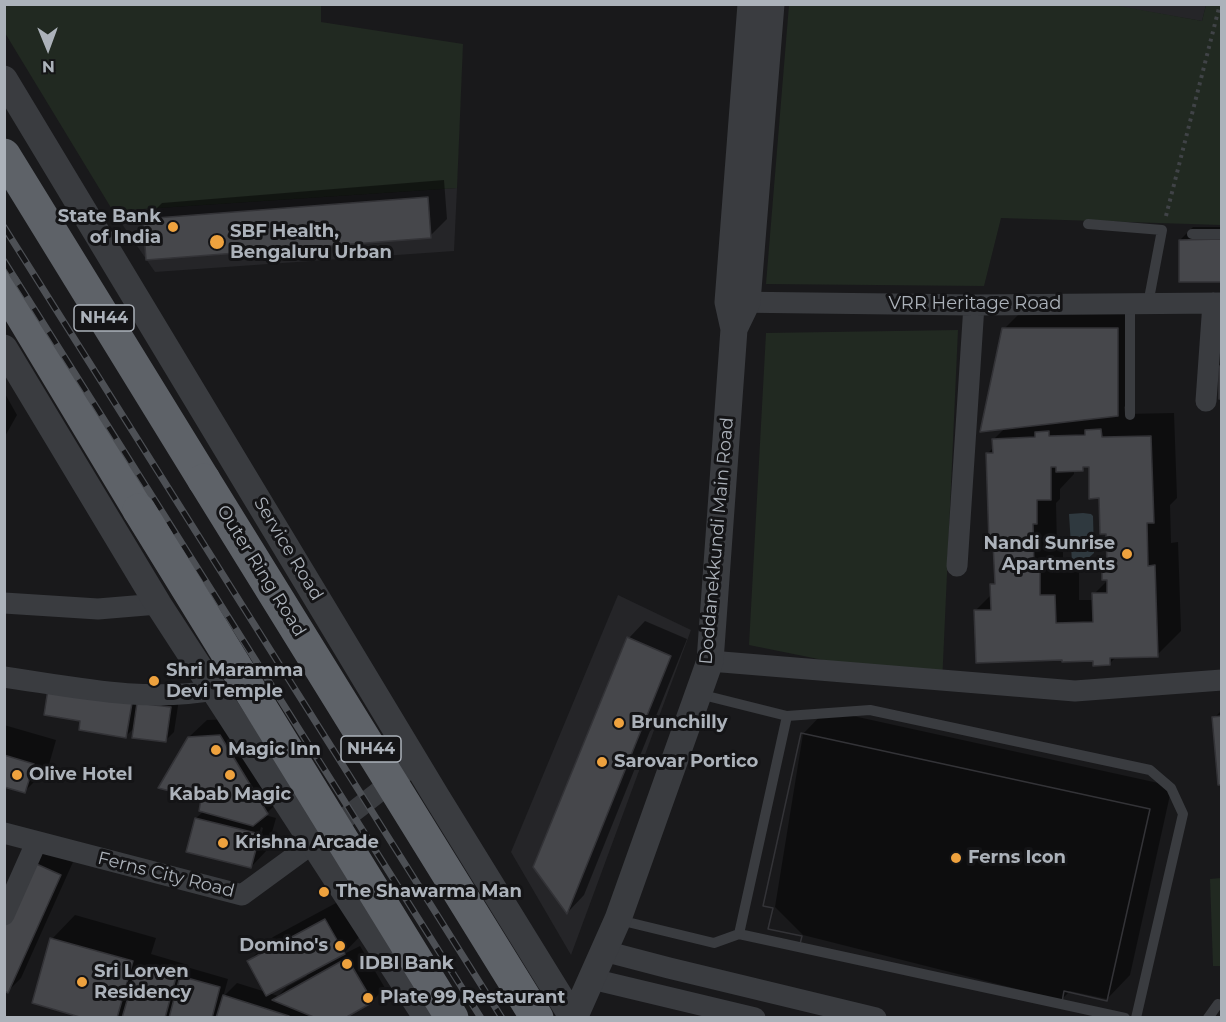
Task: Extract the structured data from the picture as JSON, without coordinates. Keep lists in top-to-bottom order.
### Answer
{
  "streets": {
    "highway": ["NH44", "Outer Ring Road"],
    "street": [
      "VRR Heritage Road",
      "Doddanekkundi Main Road",
      "Service Road",
      "Ferns City Road"
    ]
  },
  "crossings": [
    ["VRR Heritage Road", "Doddanekkundi Main Road"],
    ["Doddanekkundi Main Road", "Service Road"]
  ],
  "places": [
    "State Bank of India",
    "SBF Health, Bengaluru Urban",
    "Nandi Sunrise Apartments",
    "Shri Maramma Devi Temple",
    "Brunchilly",
    "Magic Inn",
    "Sarovar Portico",
    "Olive Hotel",
    "Kabab Magic",
    "Krishna Arcade",
    "Ferns Icon",
    "The Shawarma Man",
    "Domino's",
    "IDBI Bank",
    "Sri Lorven Residency",
    "Plate 99 Restaurant"
  ],
  "north": "bottom"
}
